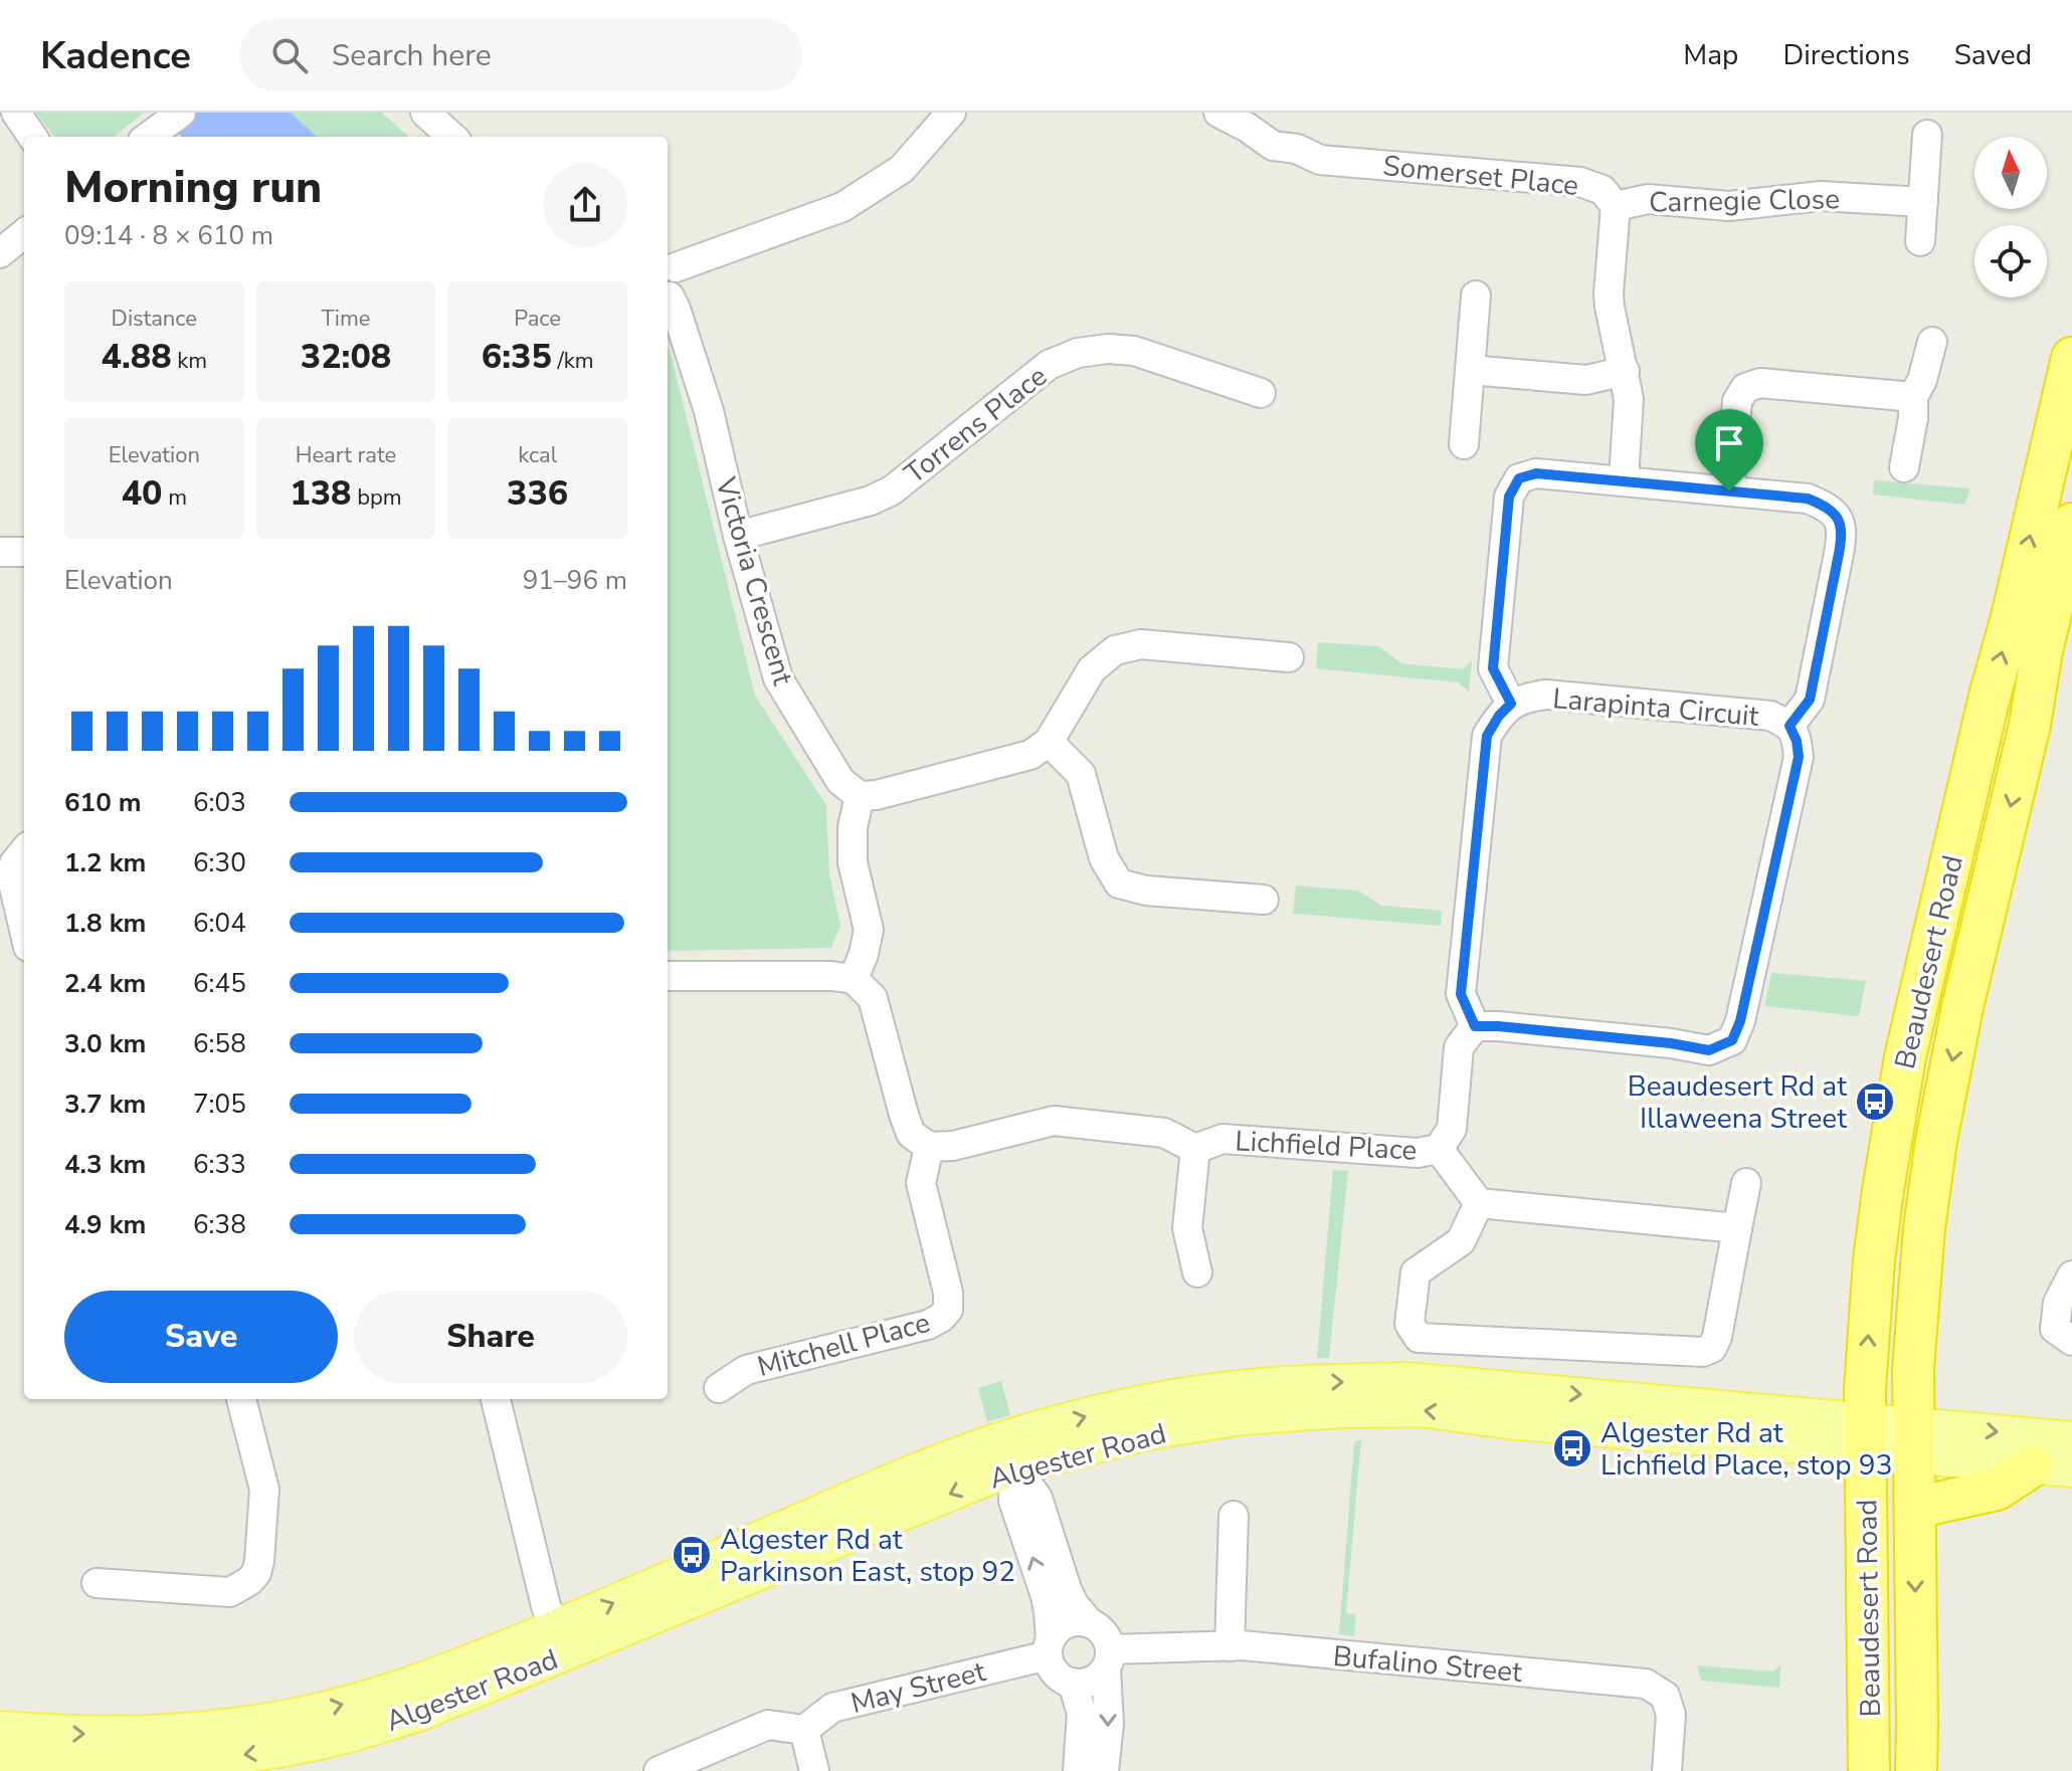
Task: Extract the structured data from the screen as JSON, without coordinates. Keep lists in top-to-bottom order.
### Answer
{
  "streets": {
    "highway": ["Beaudesert Road"],
    "main road": ["Algester Road"],
    "street": [
      "Somerset Place",
      "Carnegie Close",
      "Torrens Place",
      "Victoria Crescent",
      "Larapinta Circuit",
      "Lichfield Place",
      "Mitchell Place",
      "Bufalino Street",
      "May Street"
    ]
  },
  "crossings": [
    ["Somerset Place", "Carnegie Close"],
    ["Torrens Place", "Victoria Crescent"],
    ["Beaudesert Road", "Algester Road"],
    ["Lichfield Place", "Mitchell Place"],
    ["Bufalino Street", "May Street"]
  ],
  "places": {
    "bus stop": ["Beaudesert Rd at Illaweena Street", "Algester Rd at Lichfield Place, stop 93", "Algester Rd at Parkinson East, stop 92"]
  },
  "north": "top",
  "page": {
    "header": "Kadence",
    "search": "Search here",
    "nav": ["Map", "Directions", "Saved"],
    "heading": ["Morning run", "09:14 · 8 × 610 m"],
    "stats": [
      ["Distance", "4.88 km"],
      ["Time", "32:08"],
      ["Pace", "6:35 /km"],
      ["Elevation", "40 m"],
      ["Heart rate", "138 bpm"],
      ["kcal", "336"]
    ],
    "chart": ["Elevation", "91–96 m"],
    "list": [
      {
        "name": "610 m",
        "note": "6:03"
      },
      {
        "name": "1.2 km",
        "note": "6:30"
      },
      {
        "name": "1.8 km",
        "note": "6:04"
      },
      {
        "name": "2.4 km",
        "note": "6:45"
      },
      {
        "name": "3.0 km",
        "note": "6:58"
      },
      {
        "name": "3.7 km",
        "note": "7:05"
      },
      {
        "name": "4.3 km",
        "note": "6:33"
      },
      {
        "name": "4.9 km",
        "note": "6:38"
      }
    ],
    "buttons": ["Save", "Share"]
  }
}
